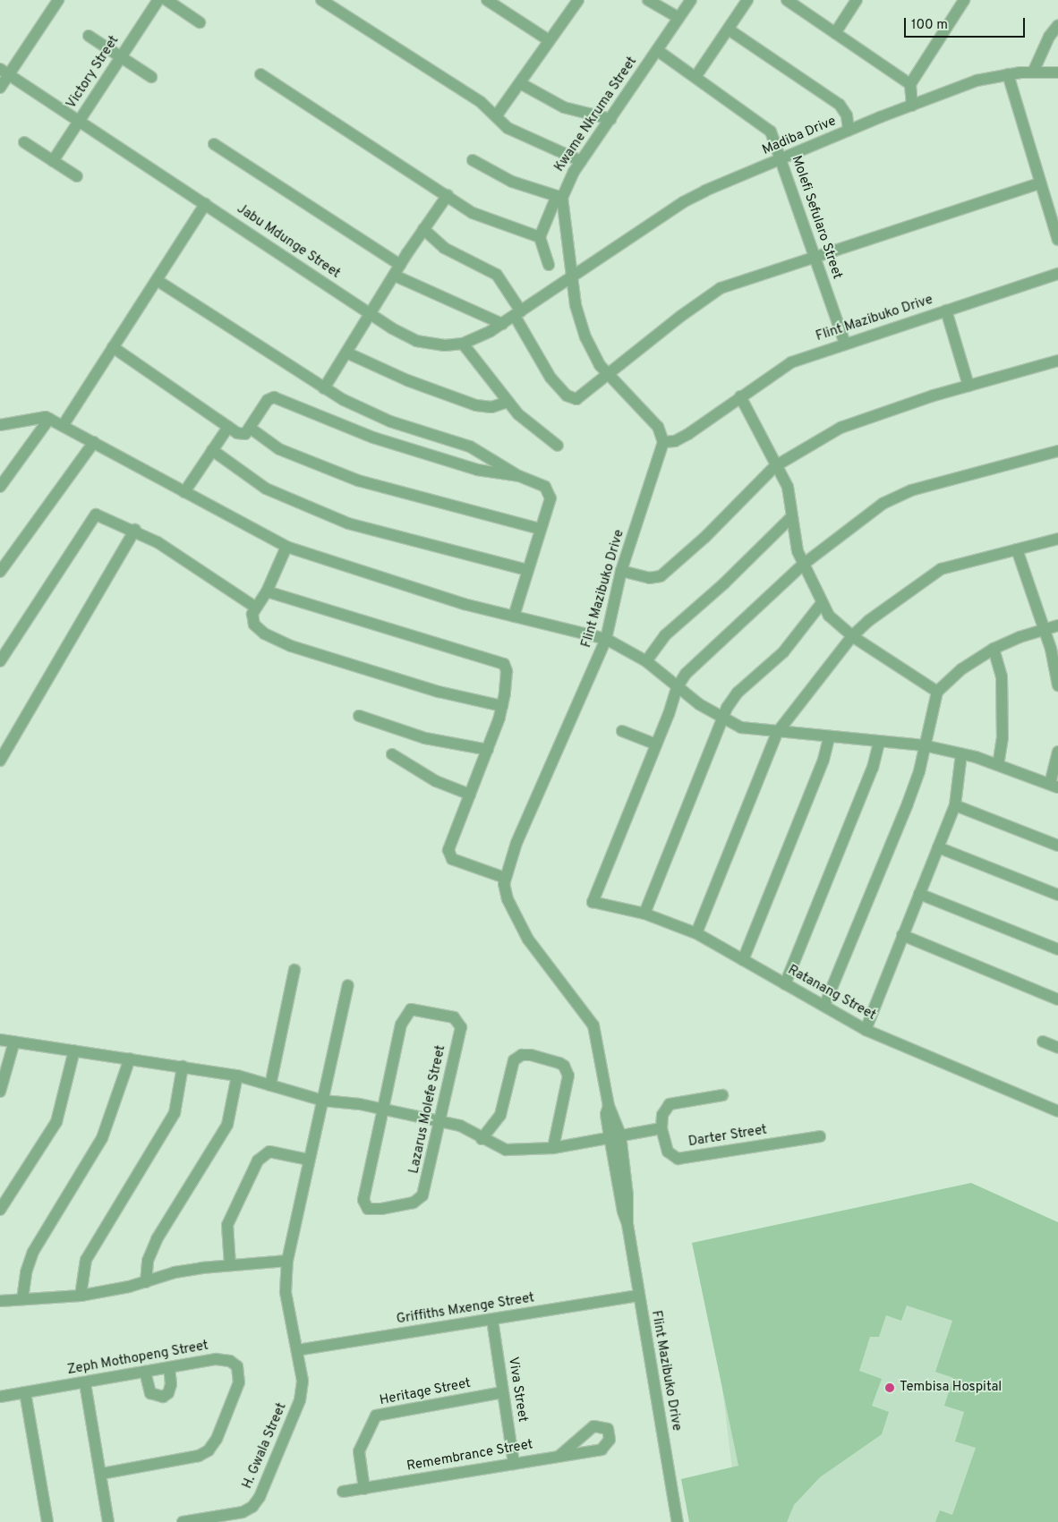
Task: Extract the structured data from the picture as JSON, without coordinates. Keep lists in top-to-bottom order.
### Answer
{
  "streets": {
    "street": [
      "Victory Street",
      "Kwame Nkruma Street",
      "Madiba Drive",
      "Molefi Sefularo Street",
      "Jabu Mdunge Street",
      "Flint Mazibuko Drive",
      "Ratanang Street",
      "Lazarus Molefe Street",
      "Darter Street",
      "Griffiths Mxenge Street",
      "Zeph Mothopeng Street",
      "Viva Street",
      "Heritage Street",
      "H. Gwala Street",
      "Remembrance Street"
    ]
  },
  "crossings": [
    ["Victory Street", "Jabu Mdunge Street"],
    ["Kwame Nkruma Street", "Madiba Drive"],
    ["Kwame Nkruma Street", "Molefi Sefularo Street"],
    ["Kwame Nkruma Street", "Jabu Mdunge Street"],
    ["Kwame Nkruma Street", "Flint Mazibuko Drive"],
    ["Madiba Drive", "Molefi Sefularo Street"],
    ["Madiba Drive", "Jabu Mdunge Street"],
    ["Molefi Sefularo Street", "Flint Mazibuko Drive"],
    ["Flint Mazibuko Drive", "Griffiths Mxenge Street"],
    ["Griffiths Mxenge Street", "Viva Street"],
    ["Griffiths Mxenge Street", "H. Gwala Street"],
    ["Viva Street", "Heritage Street"],
    ["Viva Street", "Remembrance Street"],
    ["Heritage Street", "Remembrance Street"]
  ],
  "places": ["Tembisa Hospital"],
  "scale_bar": "100 m"
}
